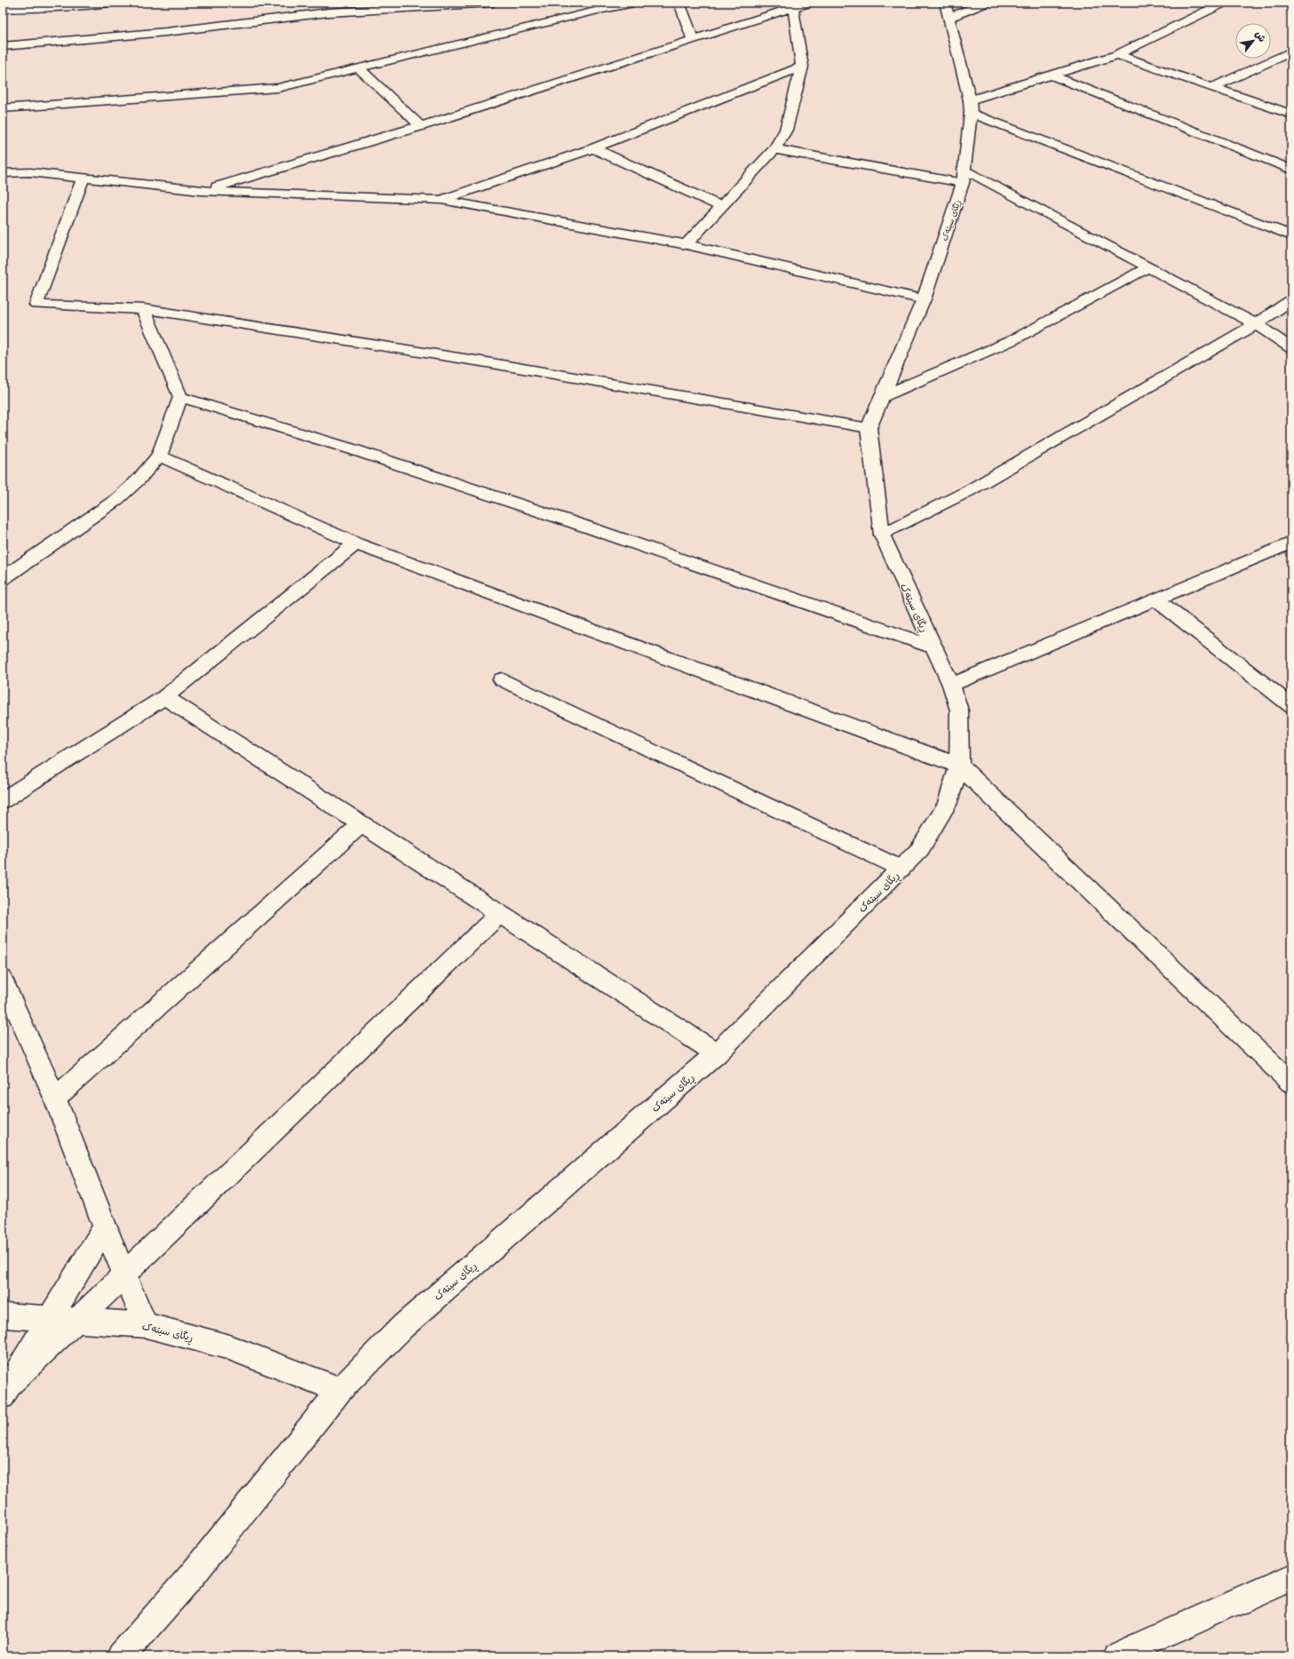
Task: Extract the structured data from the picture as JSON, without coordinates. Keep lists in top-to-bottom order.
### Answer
{
  "streets": {
    "street": ["ڕێگای سیتەک", "ڕیگای سیتەک"]
  },
  "crossings": [
    ["ڕێگای سیتەک", "ڕیگای سیتەک"]
  ],
  "north": "top right"
}
